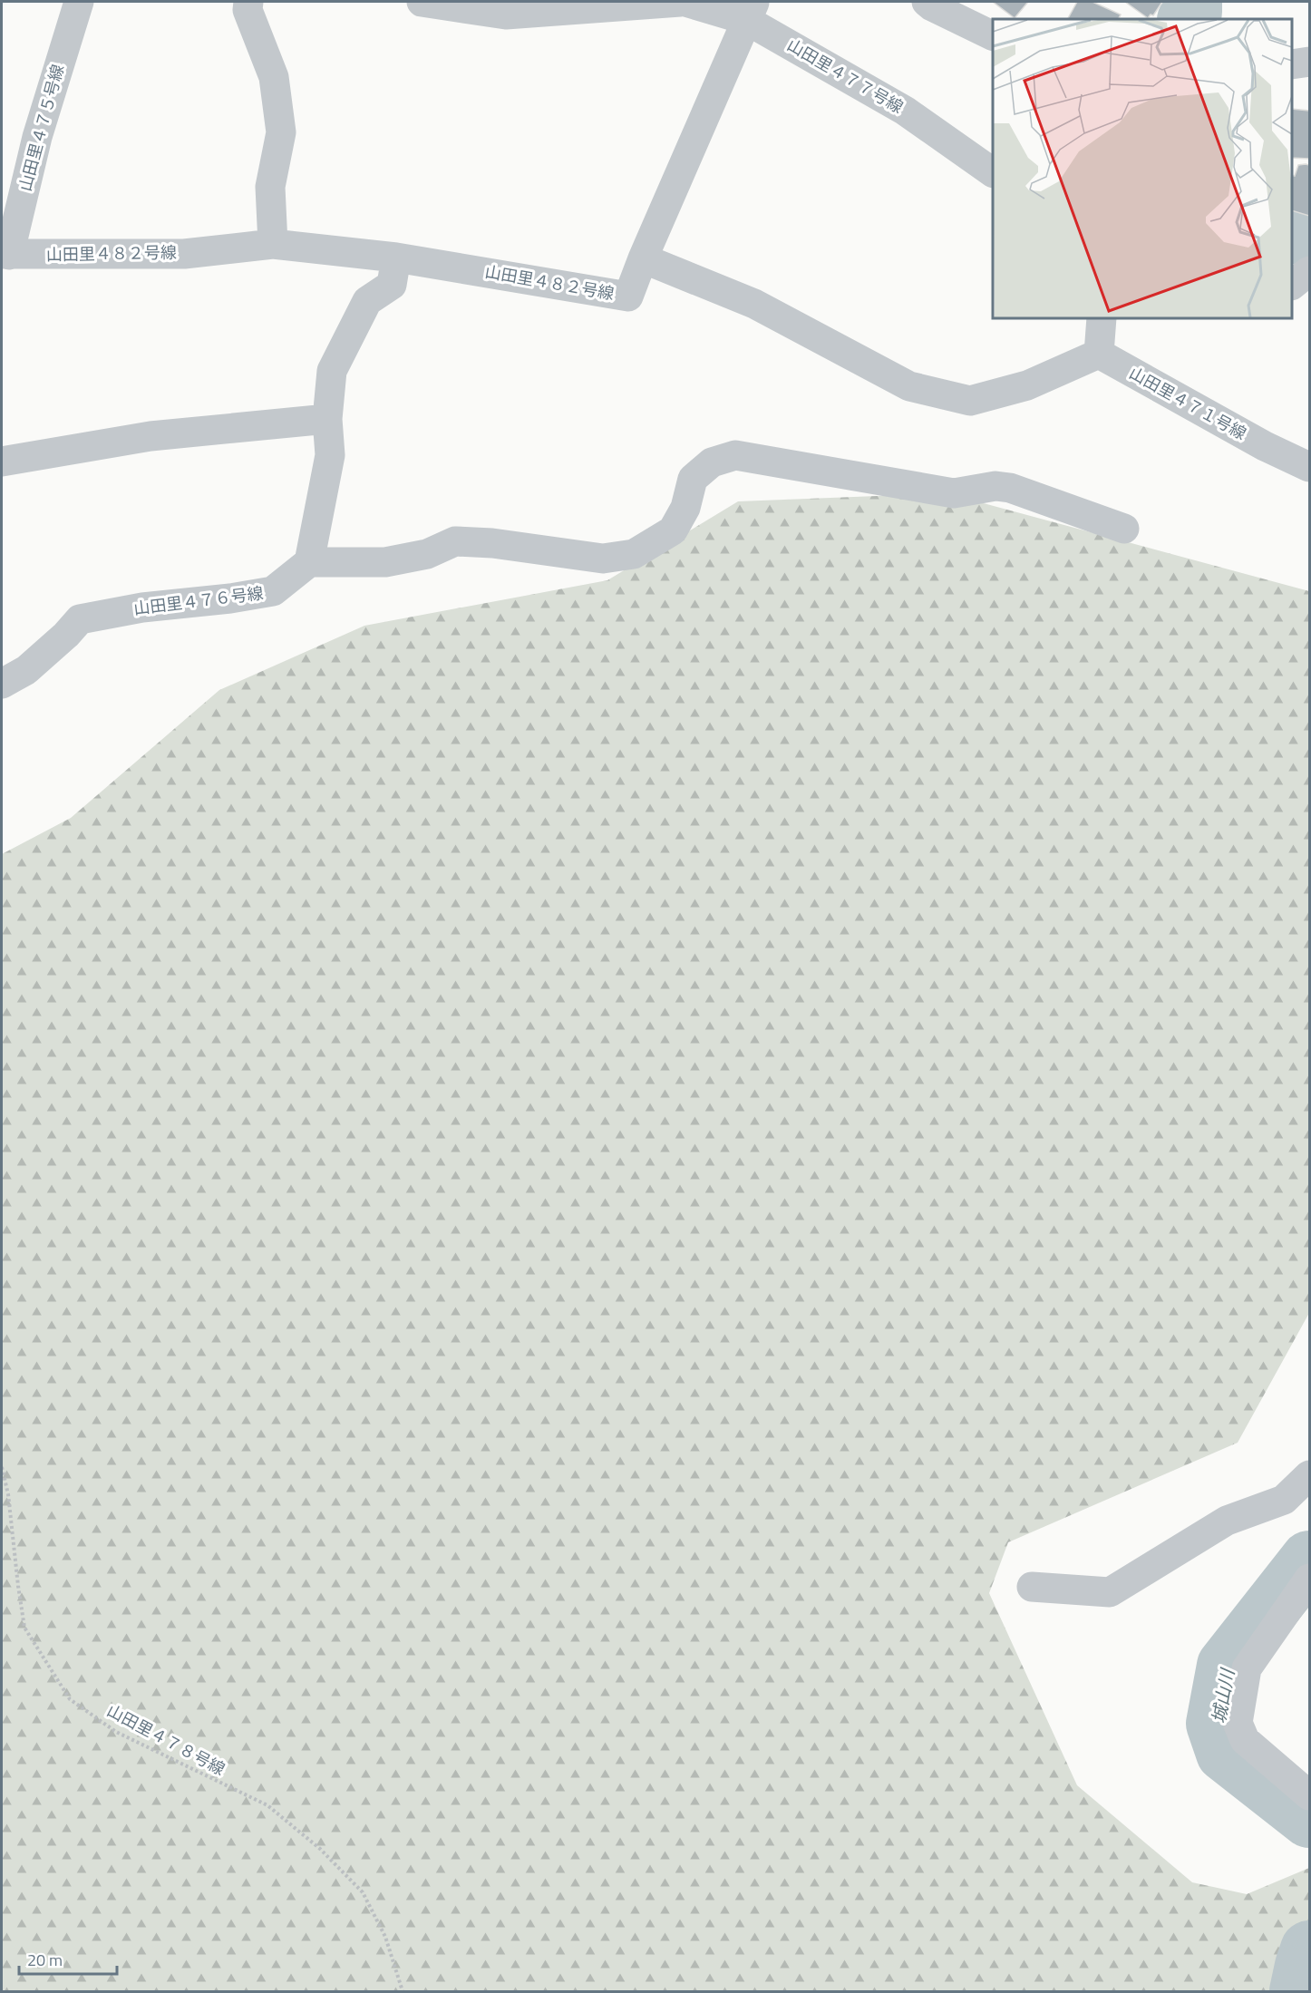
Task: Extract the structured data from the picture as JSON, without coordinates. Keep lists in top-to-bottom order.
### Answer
{
  "streets": {
    "street": [
      "山田里４７７号線",
      "山田里４７５号線",
      "山田里４８２号線",
      "山田里４７１号線",
      "山田里４７６号線"
    ],
    "path": ["山田里４７８号線"]
  },
  "crossings": [
    ["山田里４７５号線", "山田里４８２号線"]
  ],
  "water": ["城山川"],
  "scale_bar": "20 m"
}
